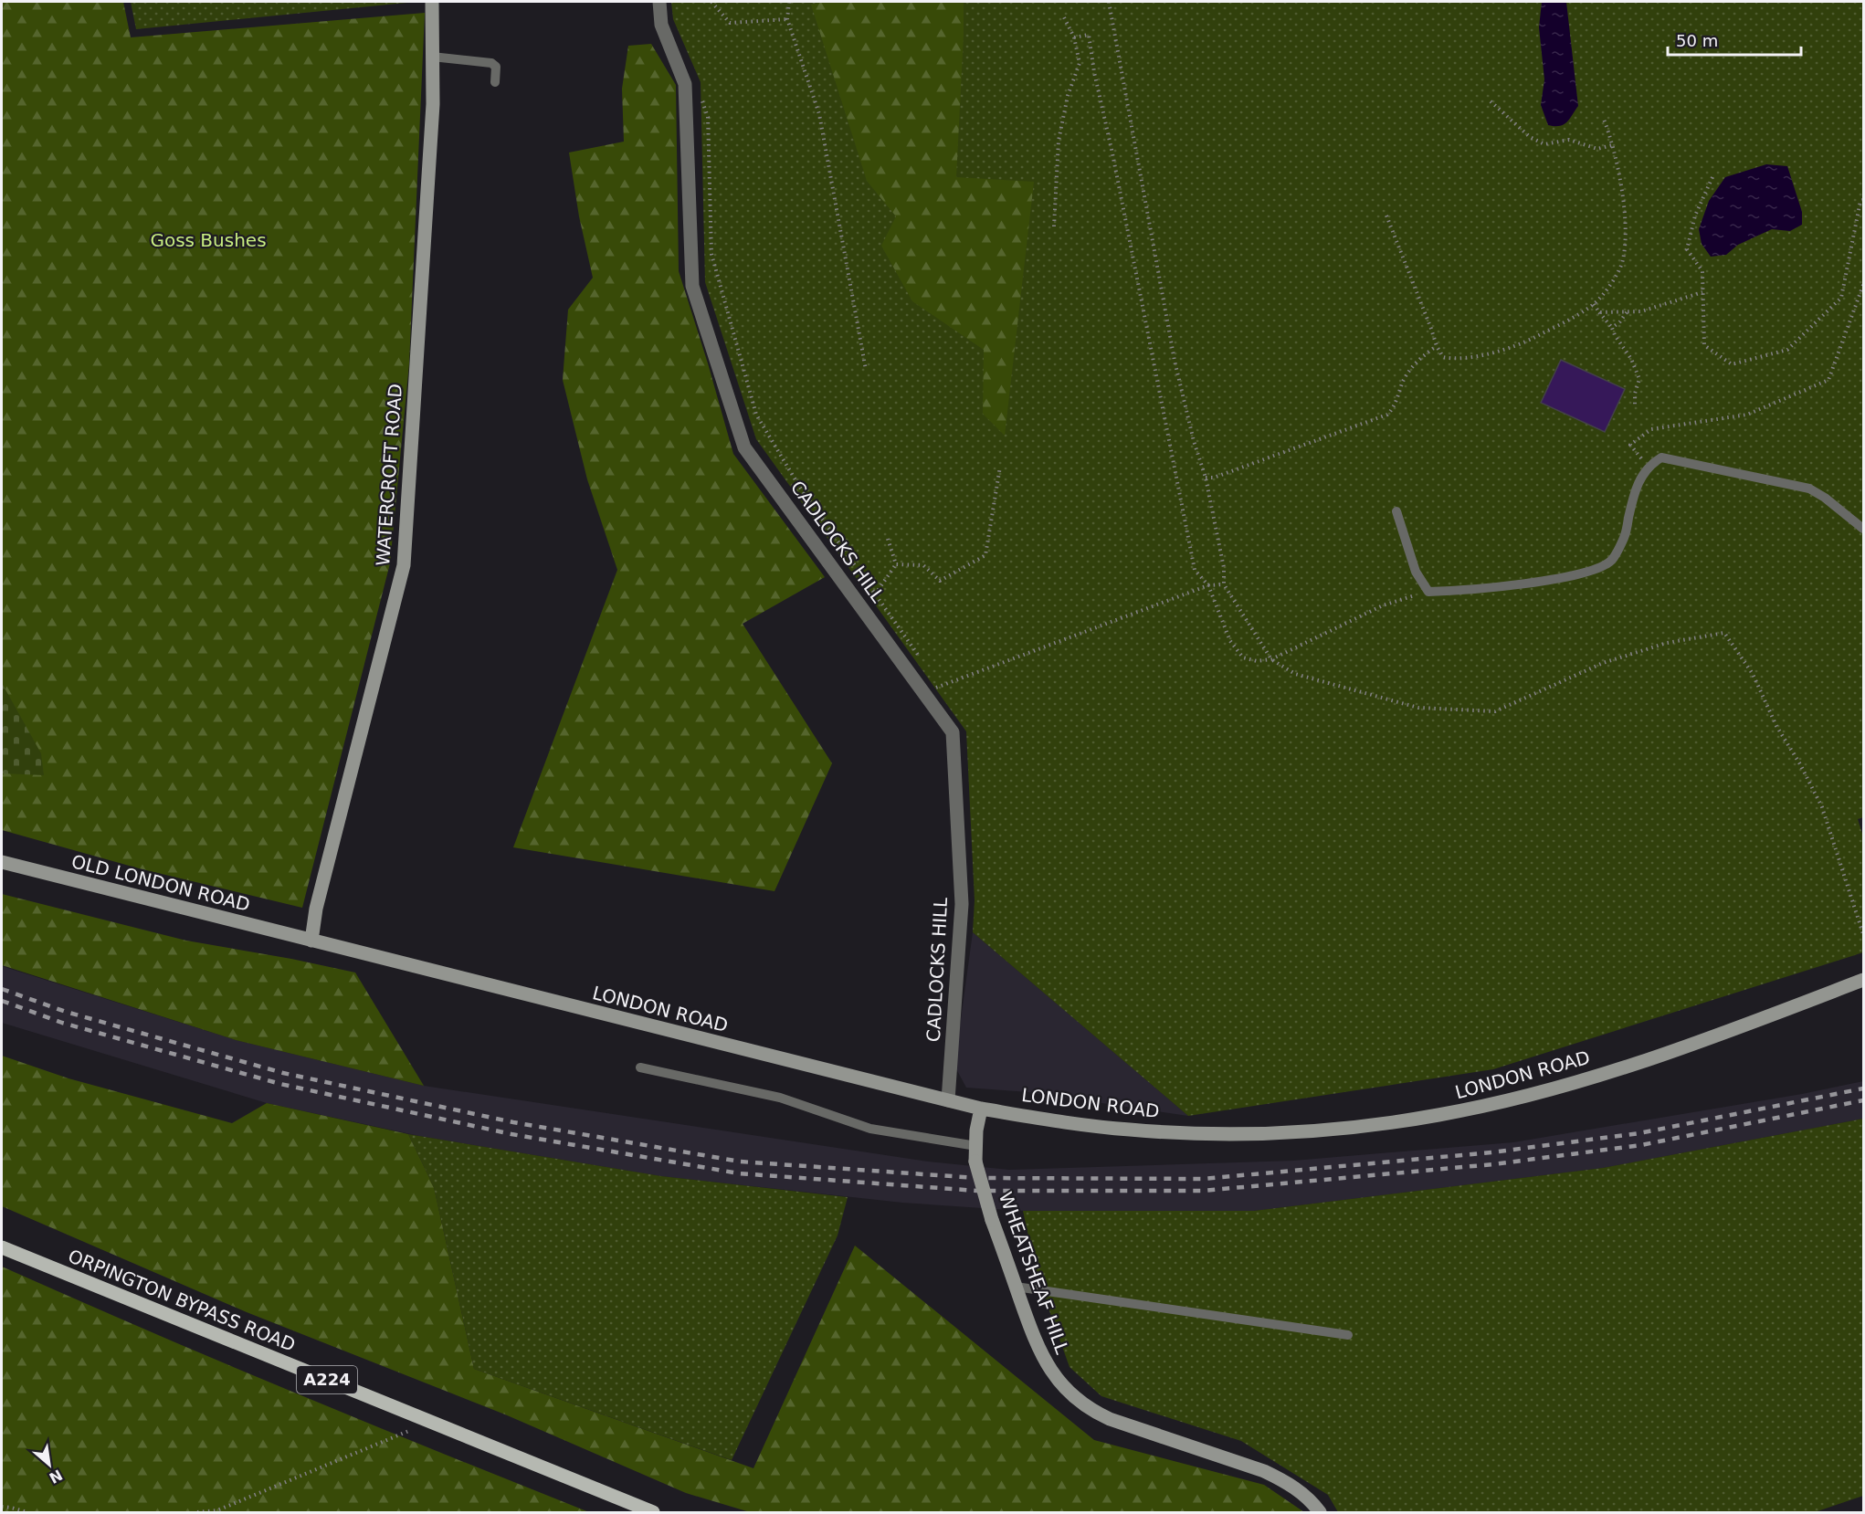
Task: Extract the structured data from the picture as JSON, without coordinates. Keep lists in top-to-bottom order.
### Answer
{
  "streets": {
    "main road": ["ORPINGTON BYPASS ROAD", "A224"],
    "street": [
      "WATERCROFT ROAD",
      "CADLOCKS HILL",
      "OLD LONDON ROAD",
      "LONDON ROAD",
      "WHEATSHEAF HILL"
    ]
  },
  "crossings": [
    ["WATERCROFT ROAD", "OLD LONDON ROAD"],
    ["WATERCROFT ROAD", "LONDON ROAD"],
    ["CADLOCKS HILL", "LONDON ROAD"],
    ["OLD LONDON ROAD", "LONDON ROAD"],
    ["LONDON ROAD", "WHEATSHEAF HILL"]
  ],
  "parks": ["Goss Bushes"],
  "scale_bar": "50 m",
  "north": "bottom right"
}
